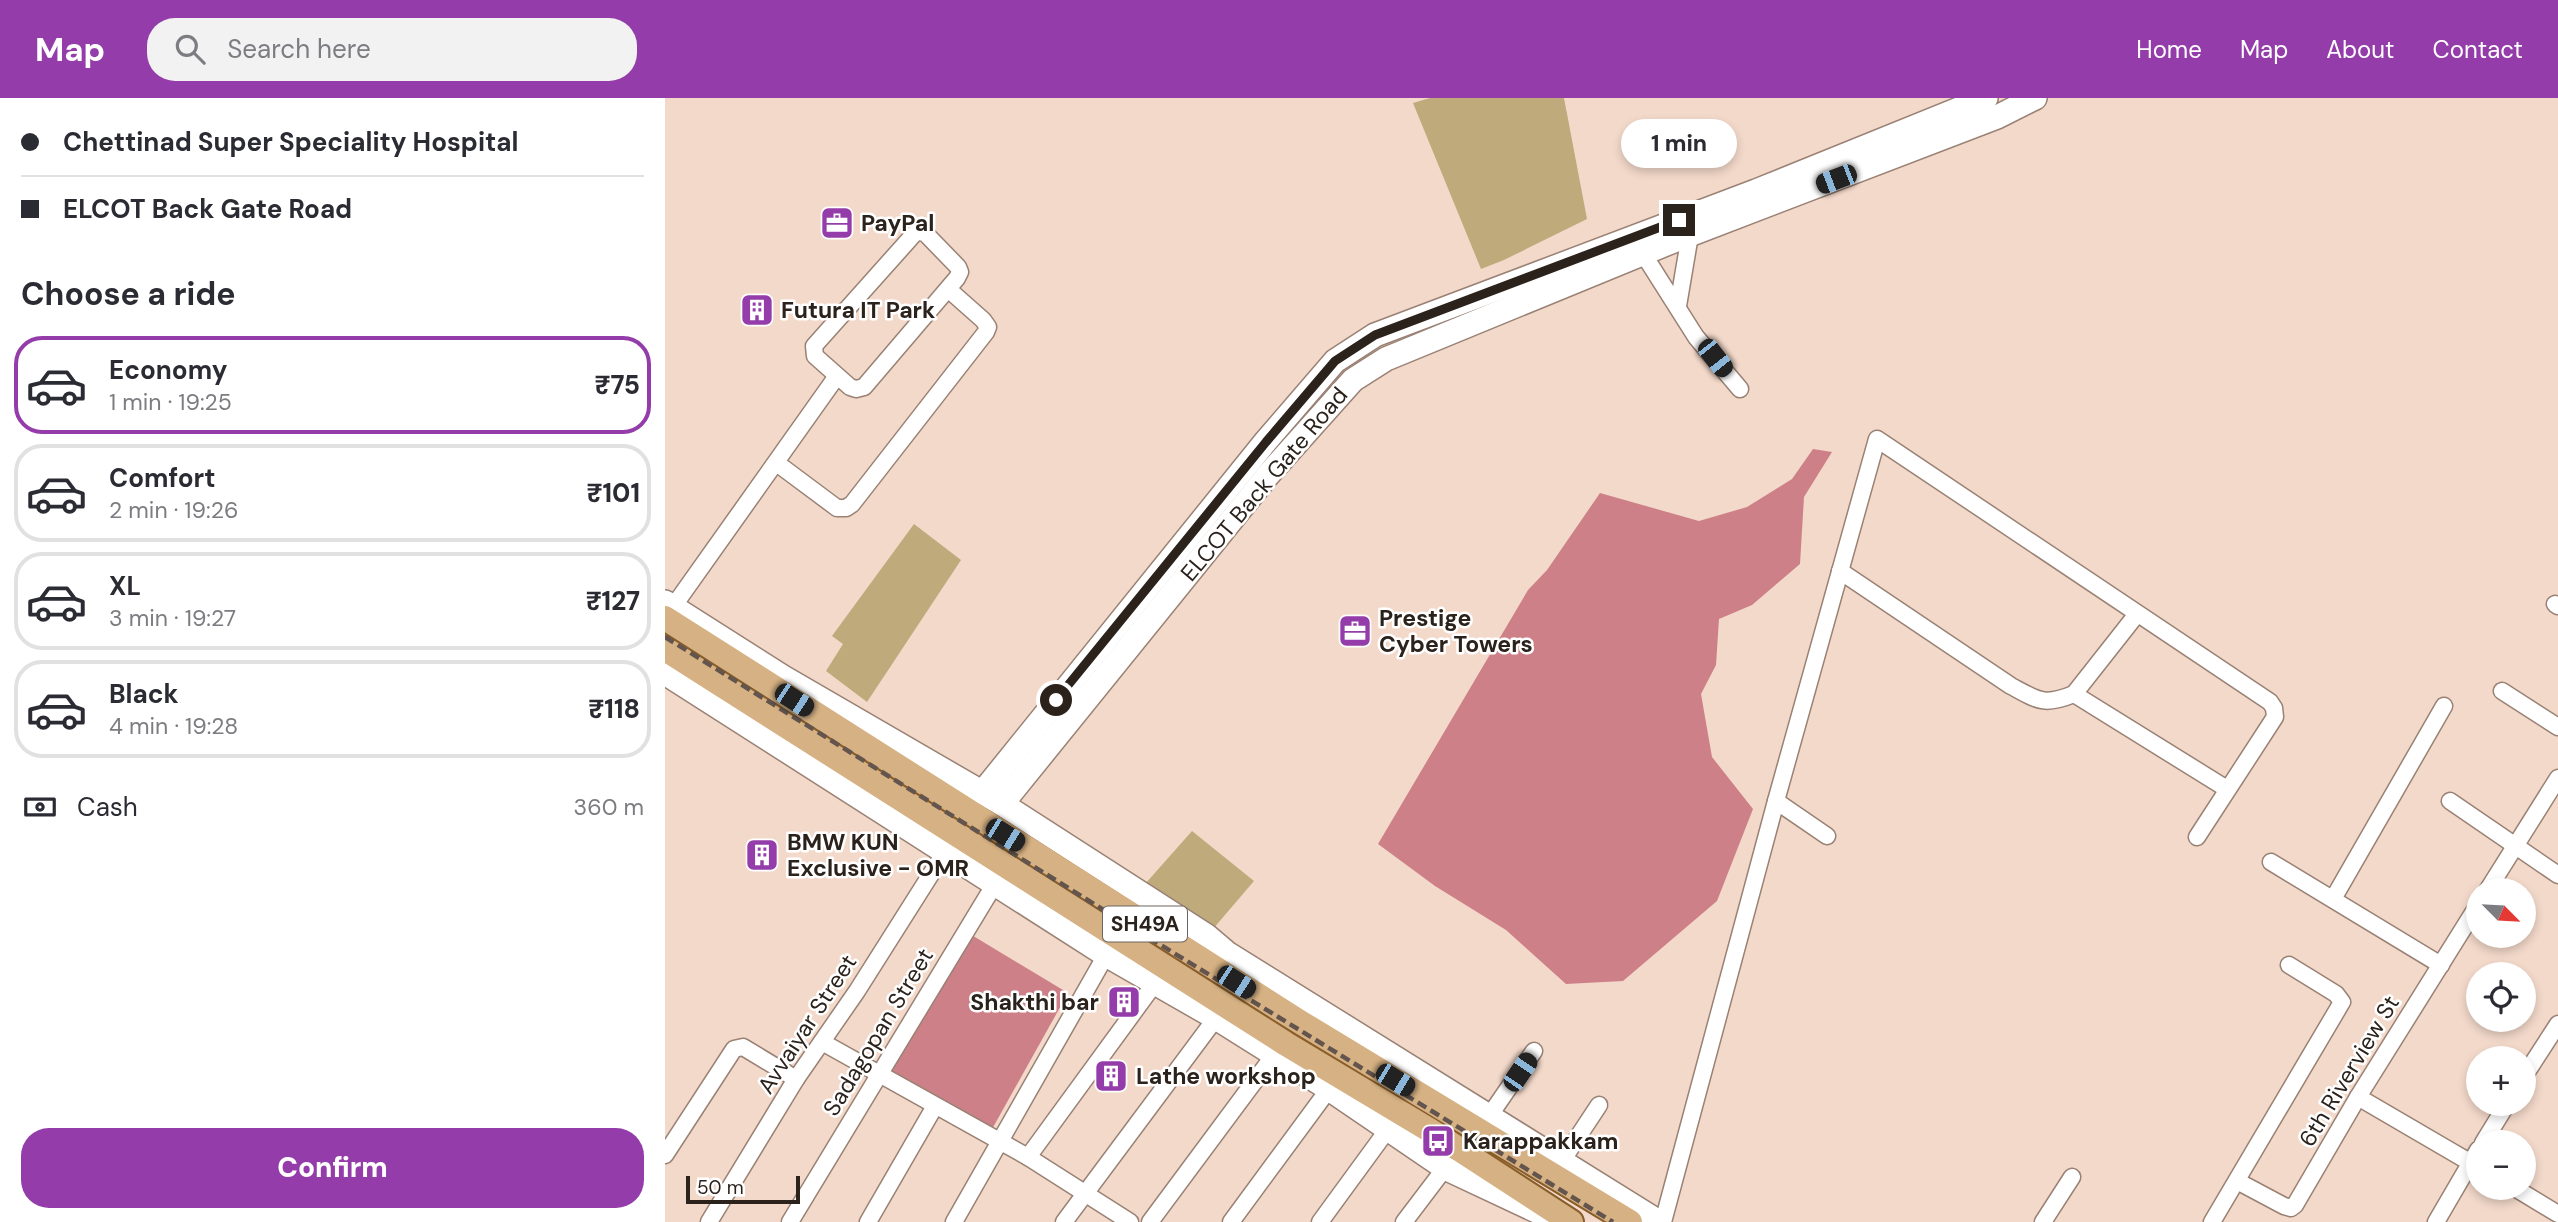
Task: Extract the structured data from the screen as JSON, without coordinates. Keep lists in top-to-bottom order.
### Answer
{
  "streets": {
    "main road": ["SH49A"],
    "street": [
      "ELCOT Back Gate Road",
      "Avvaiyar Street",
      "Sadagopan Street",
      "6th Riverview St"
    ]
  },
  "crossings": [
    ["SH49A", "Sadagopan Street"]
  ],
  "places": {
    "office": ["PayPal", "Prestige Cyber Towers"],
    "building": [
      "Futura IT Park",
      "BMW KUN Exclusive - OMR",
      "Shakthi bar",
      "Lathe workshop"
    ],
    "bus stop": ["Karappakkam"]
  },
  "scale_bar": "50 m",
  "north": "bottom right",
  "page": {
    "header": "Map",
    "search": "Search here",
    "nav": [
      "Home",
      "Map",
      "About",
      "Contact"
    ],
    "banner": ["Chettinad Super Speciality Hospital", "ELCOT Back Gate Road"],
    "bubble": "1 min",
    "heading": "Choose a ride",
    "list": [
      {
        "name": "Economy",
        "note": "1 min · 19:25",
        "value": "₹75"
      },
      {
        "name": "Comfort",
        "note": "2 min · 19:26",
        "value": "₹101"
      },
      {
        "name": "XL",
        "note": "3 min · 19:27",
        "value": "₹127"
      },
      {
        "name": "Black",
        "note": "4 min · 19:28",
        "value": "₹118"
      }
    ],
    "pay": ["Cash", "360 m"],
    "map_buttons": ["+", "−"],
    "buttons": "Confirm",
    "scale": "50 m"
  }
}
